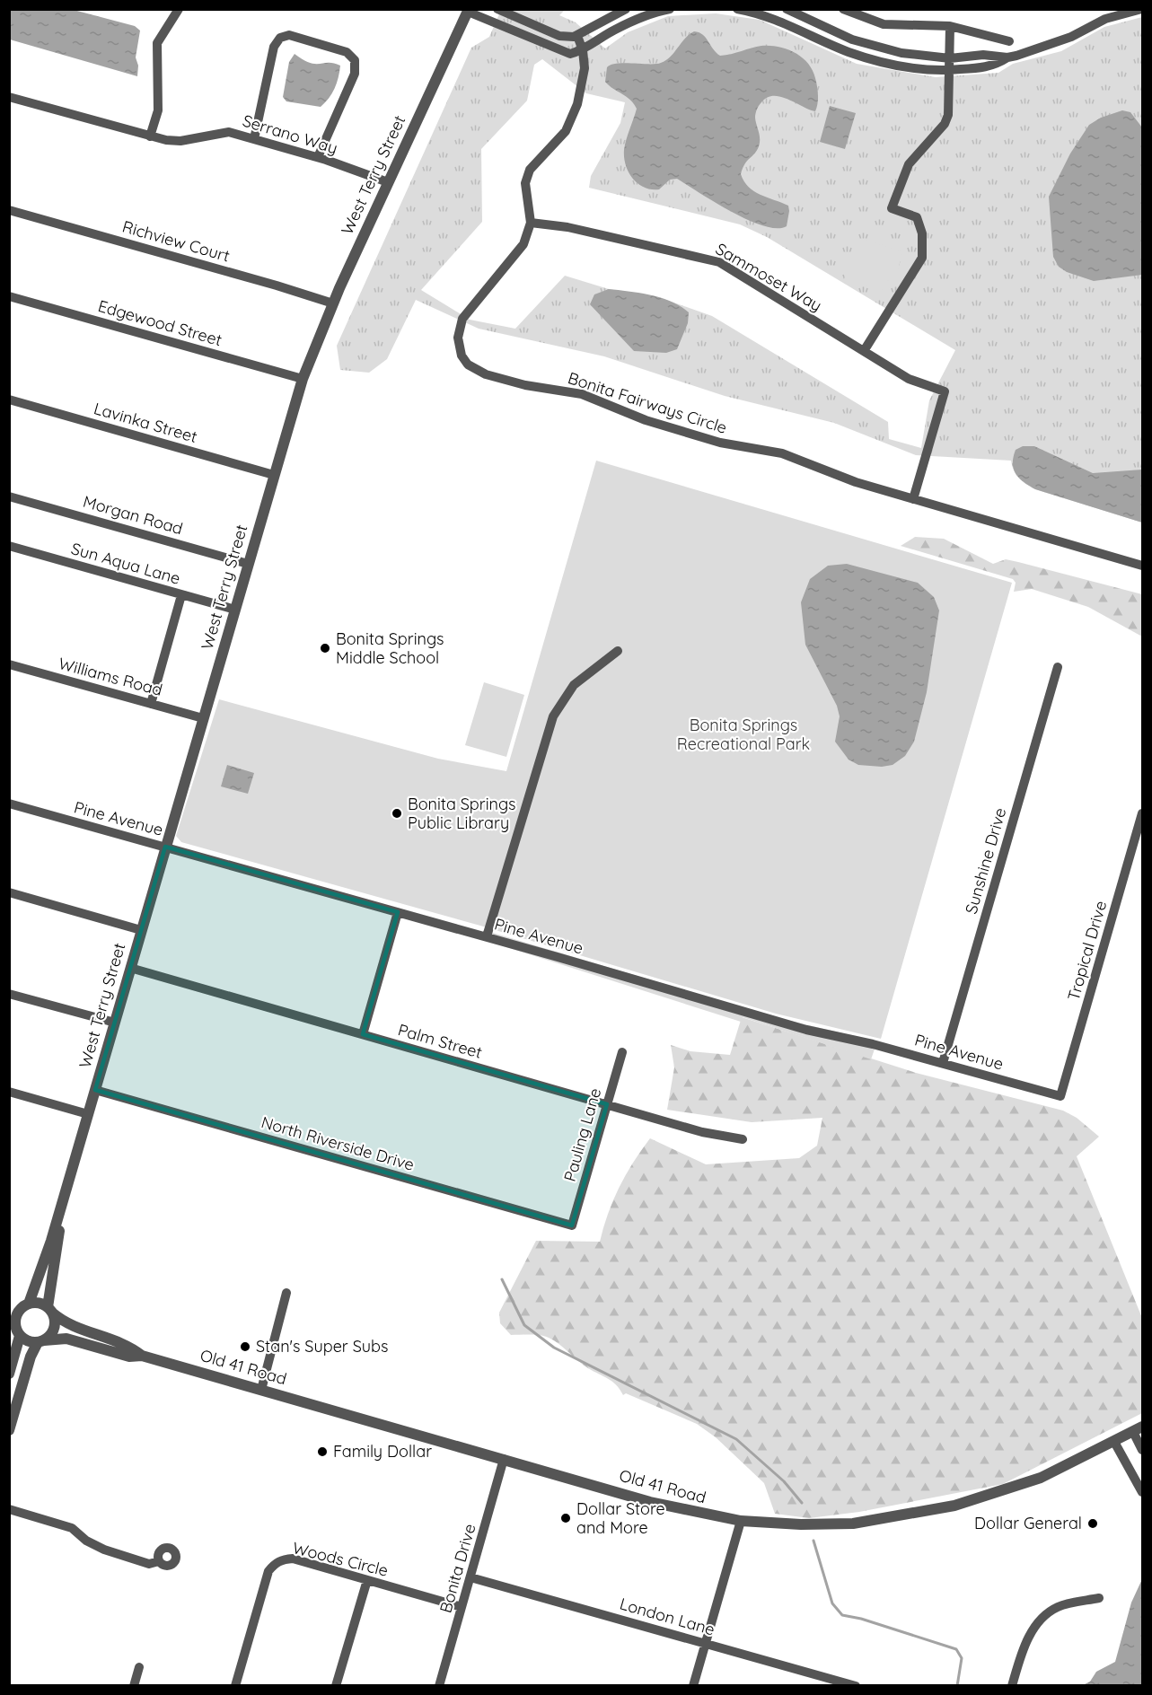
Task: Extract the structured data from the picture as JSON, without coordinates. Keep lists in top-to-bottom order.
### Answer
{
  "streets": {
    "street": [
      "Serrano Way",
      "West Terry Street",
      "Richview Court",
      "Sammoset Way",
      "Edgewood Street",
      "Bonita Fairways Circle",
      "Lavinka Street",
      "Morgan Road",
      "Sun Aqua Lane",
      "Williams Road",
      "Pine Avenue",
      "Sunshine Drive",
      "Tropical Drive",
      "Palm Street",
      "Pauling Lane",
      "North Riverside Drive",
      "Old 41 Road",
      "Woods Circle",
      "Bonita Drive",
      "London Lane"
    ]
  },
  "crossings": [
    ["Serrano Way", "West Terry Street"],
    ["West Terry Street", "Richview Court"],
    ["West Terry Street", "Edgewood Street"],
    ["West Terry Street", "Lavinka Street"],
    ["West Terry Street", "Morgan Road"],
    ["West Terry Street", "Sun Aqua Lane"],
    ["West Terry Street", "Williams Road"],
    ["West Terry Street", "Pine Avenue"],
    ["West Terry Street", "Palm Street"],
    ["West Terry Street", "North Riverside Drive"],
    ["West Terry Street", "Old 41 Road"],
    ["Sammoset Way", "Bonita Fairways Circle"],
    ["Pine Avenue", "Sunshine Drive"],
    ["Pine Avenue", "Tropical Drive"],
    ["Palm Street", "Pauling Lane"],
    ["Pauling Lane", "North Riverside Drive"],
    ["Old 41 Road", "Bonita Drive"],
    ["Woods Circle", "Bonita Drive"],
    ["Bonita Drive", "London Lane"]
  ],
  "parks": ["Bonita Springs Recreational Park"],
  "places": [
    "Bonita Springs Middle School",
    "Bonita Springs Public Library",
    "Stan's Super Subs",
    "Family Dollar",
    "Dollar Store and More",
    "Dollar General"
  ]
}
